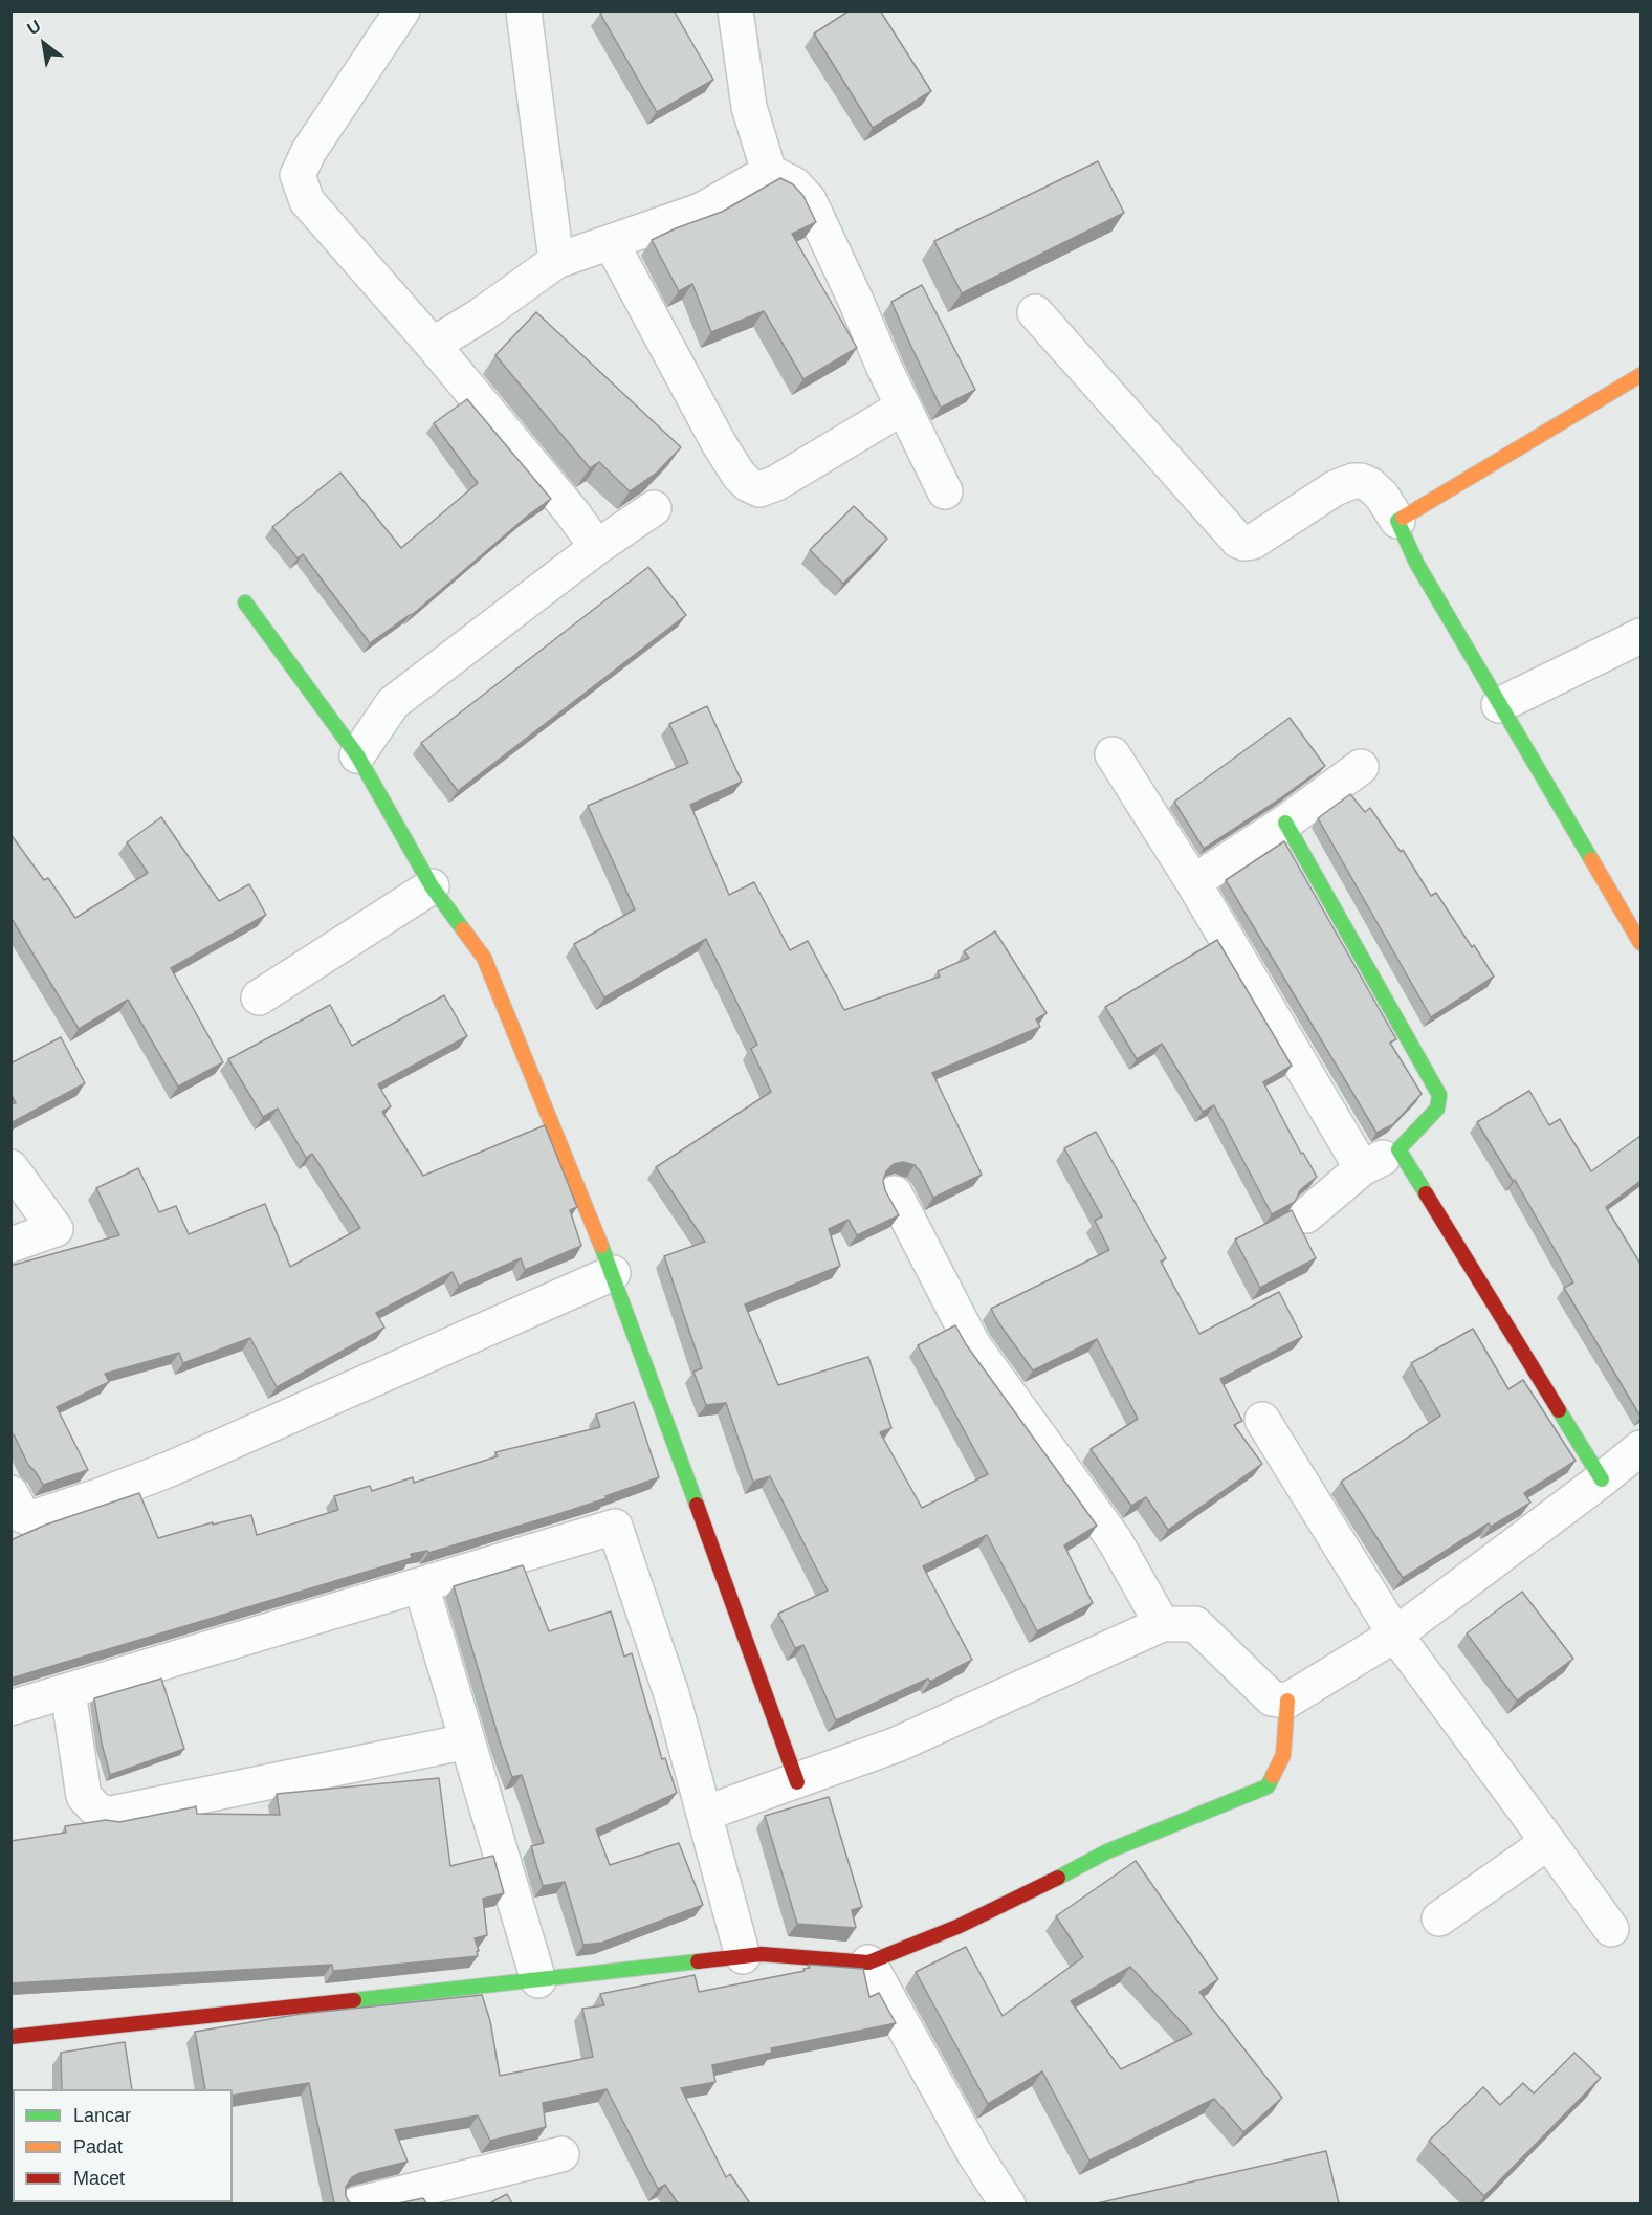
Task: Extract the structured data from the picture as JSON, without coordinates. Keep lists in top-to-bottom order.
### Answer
{
  "legend": ["Lancar", "Padat", "Macet"],
  "north": "top left"
}
